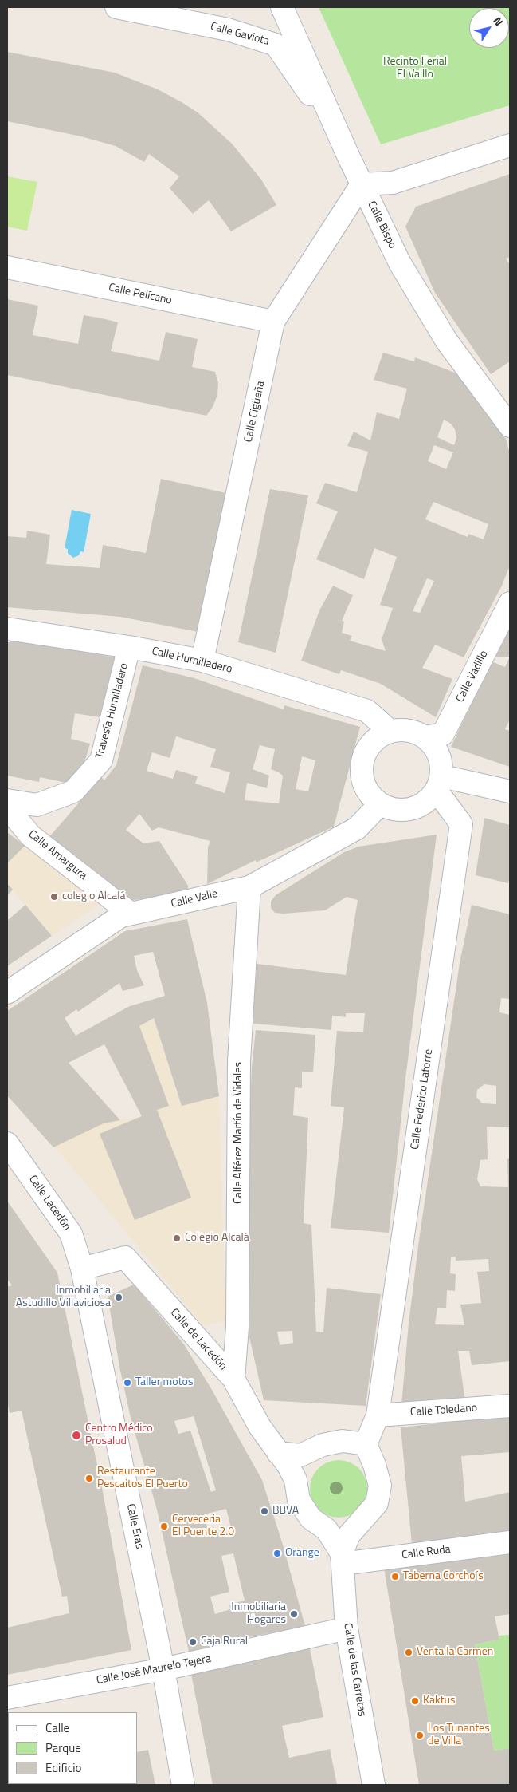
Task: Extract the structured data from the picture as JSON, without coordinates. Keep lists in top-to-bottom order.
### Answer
{
  "streets": {
    "street": [
      "Calle Gaviota",
      "Calle Bispo",
      "Calle Pelícano",
      "Calle Cigüeña",
      "Calle Humilladero",
      "Calle Vadillo",
      "Travesía Humilladero",
      "Calle Amargura",
      "Calle Valle",
      "Calle Federico Latorre",
      "Calle Alférez Martín de Vidales",
      "Calle Lacedón",
      "Calle de Lacedón",
      "Calle Toledano",
      "Calle Eras",
      "Calle Ruda",
      "Calle José Maurelo Tejera",
      "Calle de las Carretas"
    ]
  },
  "crossings": [
    ["Calle Gaviota", "Calle Bispo"],
    ["Calle Bispo", "Calle Cigüeña"],
    ["Calle Pelícano", "Calle Cigüeña"],
    ["Calle Cigüeña", "Calle Humilladero"],
    ["Calle Humilladero", "Calle Vadillo"],
    ["Calle Humilladero", "Travesía Humilladero"],
    ["Calle Humilladero", "Calle Valle"],
    ["Calle Humilladero", "Calle Federico Latorre"],
    ["Calle Vadillo", "Calle Valle"],
    ["Calle Vadillo", "Calle Federico Latorre"],
    ["Calle Amargura", "Calle Valle"],
    ["Calle Valle", "Calle Federico Latorre"],
    ["Calle Valle", "Calle Alférez Martín de Vidales"],
    ["Calle Federico Latorre", "Calle Toledano"],
    ["Calle Alférez Martín de Vidales", "Calle de Lacedón"],
    ["Calle Lacedón", "Calle de Lacedón"],
    ["Calle Lacedón", "Calle Eras"],
    ["Calle de Lacedón", "Calle Eras"],
    ["Calle de Lacedón", "Calle Ruda"],
    ["Calle de Lacedón", "Calle de las Carretas"],
    ["Calle Eras", "Calle José Maurelo Tejera"],
    ["Calle Ruda", "Calle de las Carretas"],
    ["Calle José Maurelo Tejera", "Calle de las Carretas"]
  ],
  "parks": ["Recinto Ferial El Vaillo"],
  "places": [
    "colegio Alcalá",
    "Colegio Alcalá",
    "Inmobiliaria Astudillo Villaviciosa",
    "Taller motos",
    "Centro Médico Prosalud",
    "Restaurante Pescaitos El Puerto",
    "BBVA",
    "Cerveceria El Puente 2.0",
    "Orange",
    "Taberna Corcho´s",
    "Inmobiliaria Hogares",
    "Caja Rural",
    "Venta la Carmen",
    "Kaktus",
    "Los Tunantes de Villa"
  ],
  "legend": ["Calle", "Parque", "Edificio"],
  "north": "top right"
}
